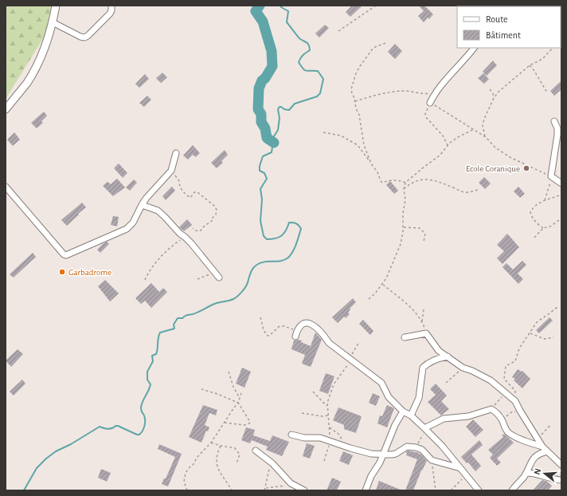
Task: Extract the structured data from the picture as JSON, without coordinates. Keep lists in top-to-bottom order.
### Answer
{
  "places": ["Ecole Coranique", "Garbadrome"],
  "legend": ["Route", "Bâtiment"],
  "north": "left"
}
